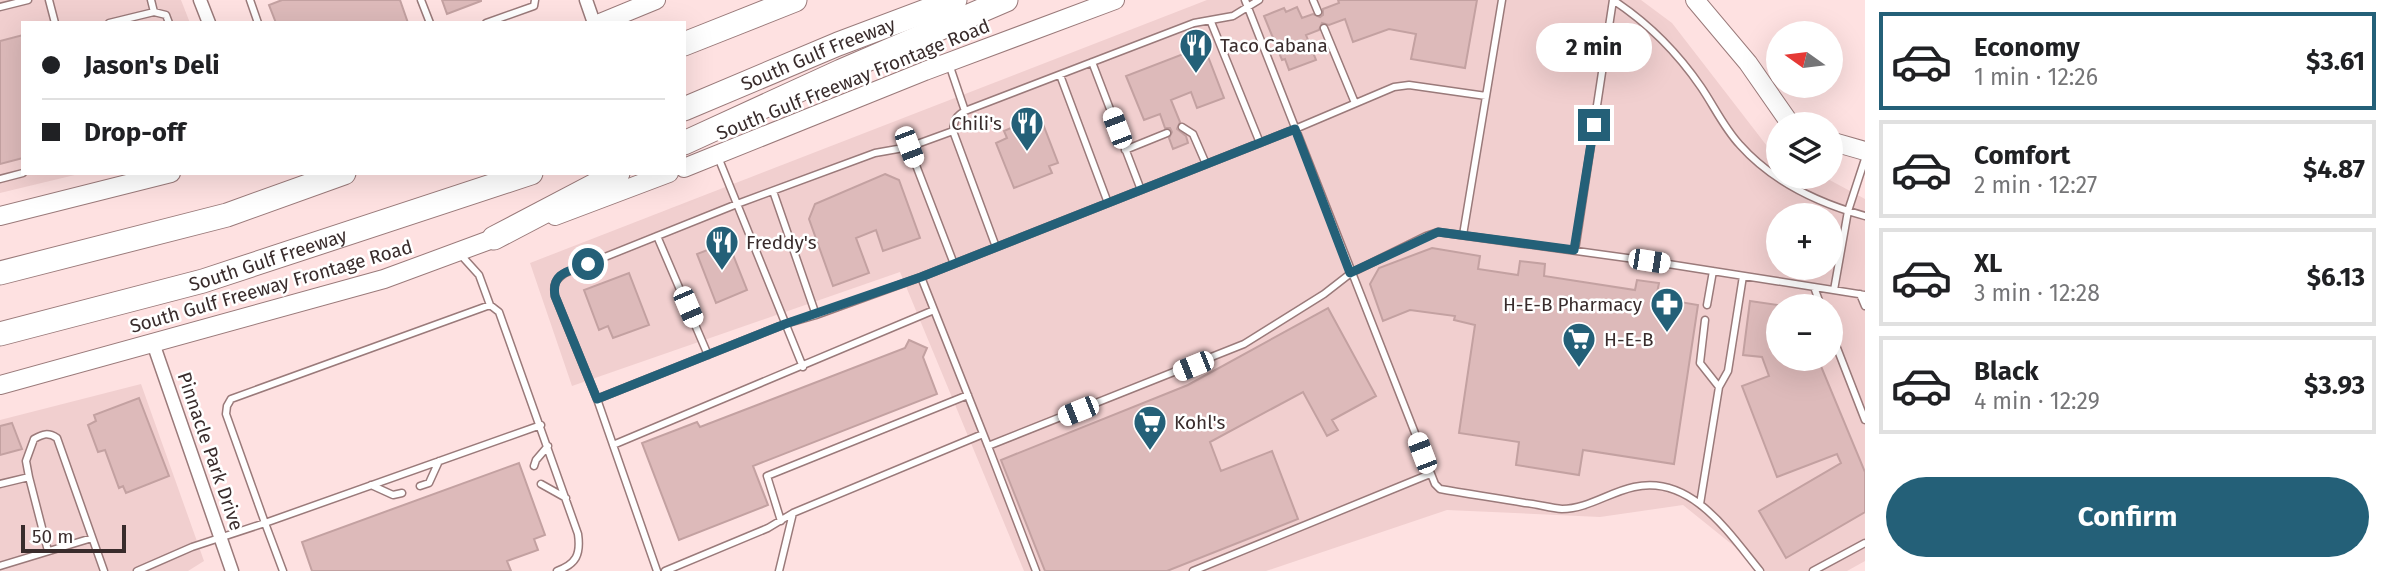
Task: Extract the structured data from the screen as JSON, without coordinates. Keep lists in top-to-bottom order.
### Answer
{
  "streets": {
    "highway": ["South Gulf Freeway"],
    "main road": ["South Gulf Freeway Frontage Road"],
    "street": ["Pinnacle Park Drive"]
  },
  "crossings": [
    ["South Gulf Freeway Frontage Road", "Pinnacle Park Drive"]
  ],
  "places": {
    "restaurant": ["Taco Cabana", "Chili's", "Freddy's"],
    "pharmacy": ["H-E-B Pharmacy"],
    "supermarket": ["H-E-B", "Kohl's"]
  },
  "scale_bar": "50 m",
  "north": "left",
  "page": {
    "list": [
      {
        "name": "Economy",
        "note": "1 min · 12:26",
        "value": "$3.61"
      },
      {
        "name": "Comfort",
        "note": "2 min · 12:27",
        "value": "$4.87"
      },
      {
        "name": "XL",
        "note": "3 min · 12:28",
        "value": "$6.13"
      },
      {
        "name": "Black",
        "note": "4 min · 12:29",
        "value": "$3.93"
      }
    ],
    "map_buttons": ["+", "−"],
    "banner": ["Jason's Deli", "Drop-off"],
    "bubble": "2 min",
    "buttons": "Confirm",
    "scale": "50 m"
  }
}
